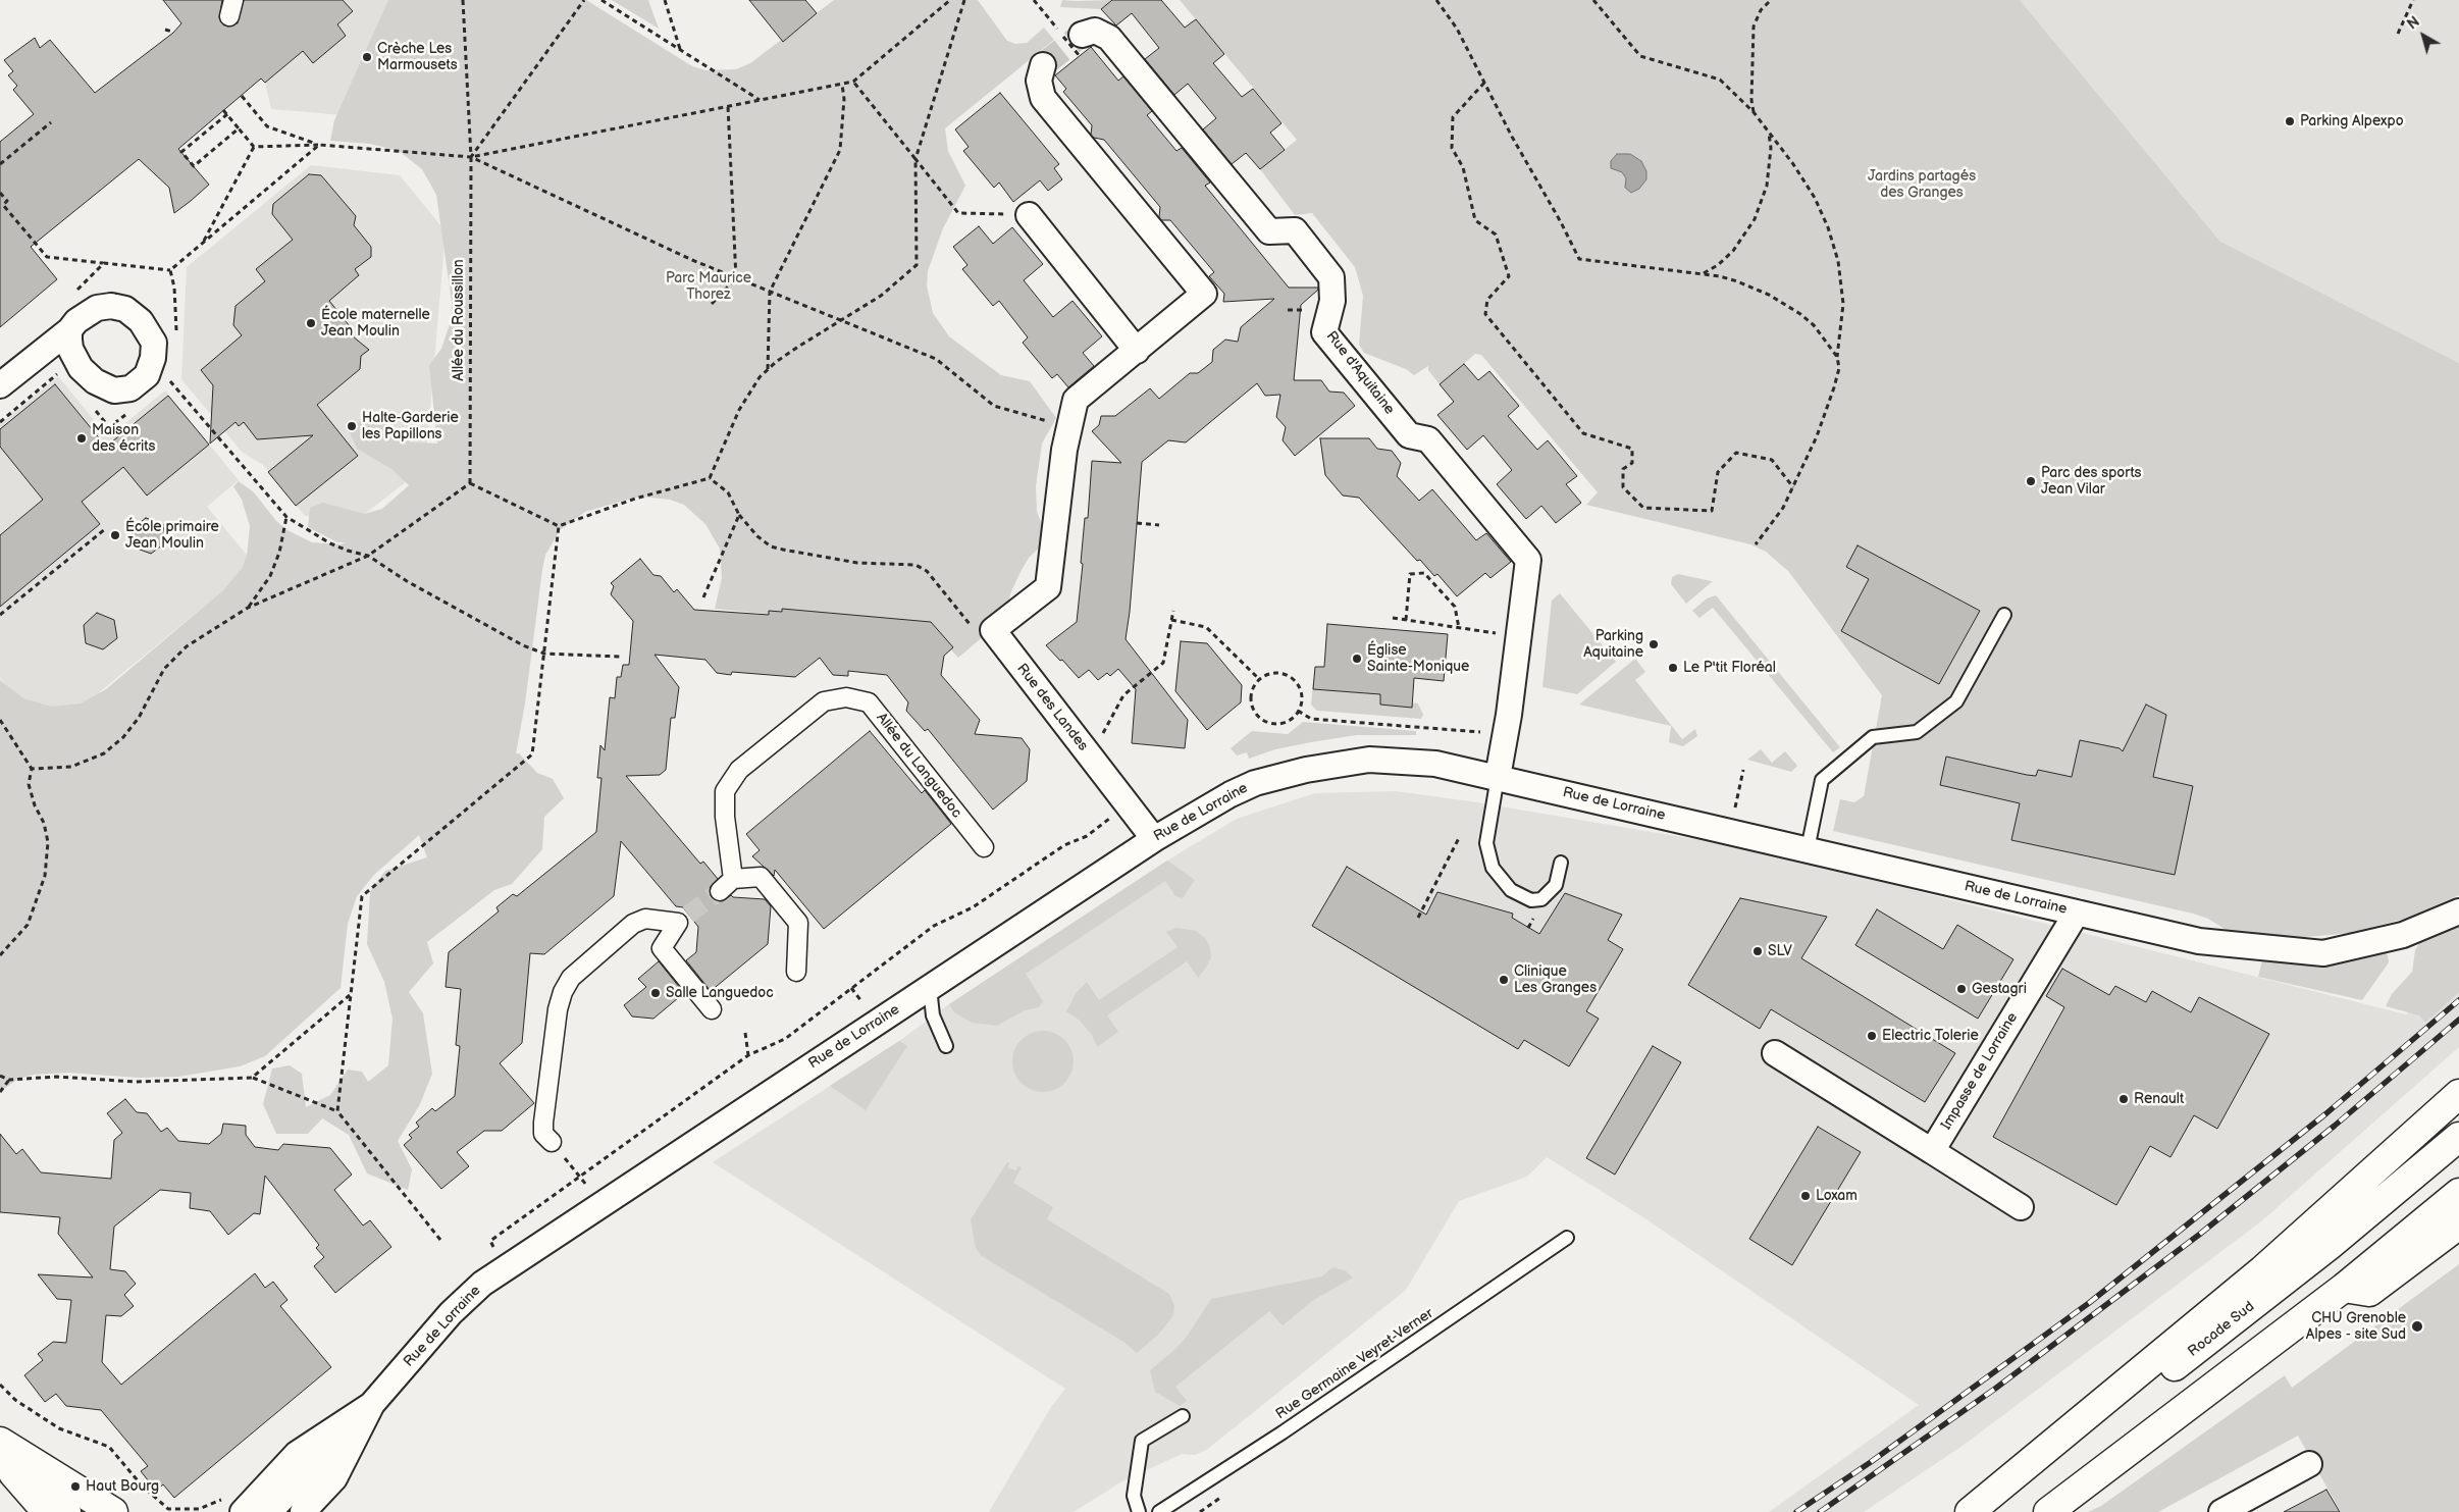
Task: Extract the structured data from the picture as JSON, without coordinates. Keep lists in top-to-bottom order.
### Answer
{
  "streets": {
    "main road": ["Rocade Sud"],
    "street": [
      "Rue d'Aquitaine",
      "Rue des Landes",
      "Allée du Languedoc",
      "Rue de Lorraine",
      "Impasse de Lorraine"
    ],
    "lane": ["Rue Germaine Veyret-Verner"],
    "path": ["Allée du Roussillon"]
  },
  "crossings": [
    ["Rue d'Aquitaine", "Rue de Lorraine"],
    ["Rue des Landes", "Rue de Lorraine"],
    ["Rue de Lorraine", "Impasse de Lorraine"]
  ],
  "parks": ["Jardins partagés des Granges", "Parc Maurice Thorez"],
  "places": [
    "Crèche Les Marmousets",
    "Parking Alpexpo",
    "École maternelle Jean Moulin",
    "Halte-Garderie les Papillons",
    "Maison des écrits",
    "Parc des sports Jean Vilar",
    "École primaire Jean Moulin",
    "Parking Aquitaine",
    "Église Sainte-Monique",
    "Le P'tit Floréal",
    "SLV",
    "Clinique Les Granges",
    "Gestagri",
    "Salle Languedoc",
    "Electric Tolerie",
    "Renault",
    "Loxam",
    "CHU Grenoble Alpes - site Sud",
    "Haut Bourg"
  ],
  "north": "top left"
}
